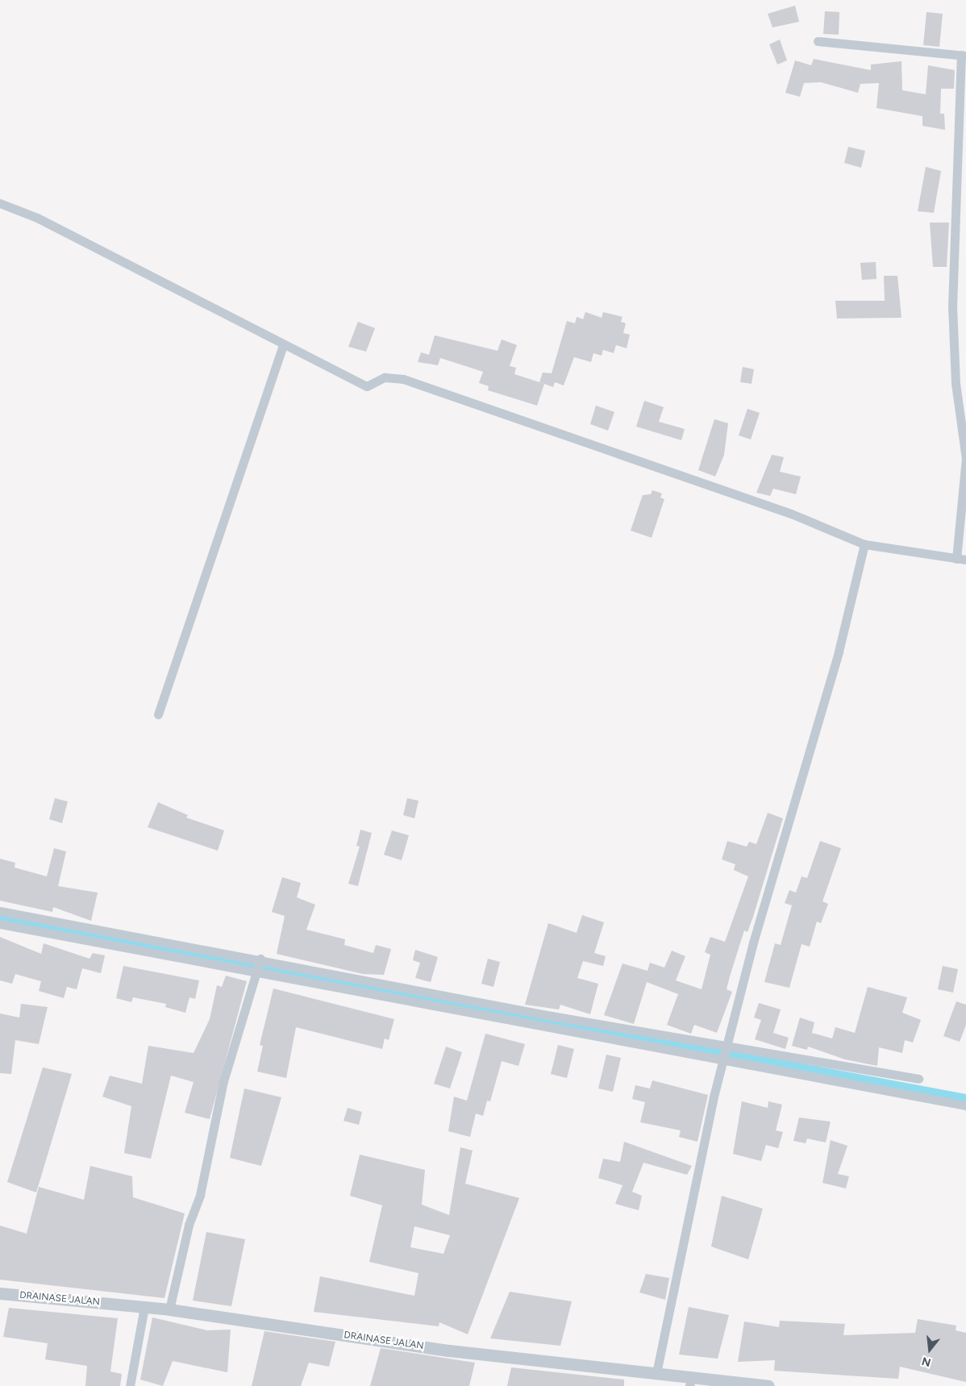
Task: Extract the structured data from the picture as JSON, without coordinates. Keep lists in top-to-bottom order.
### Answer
{
  "streets": {
    "street": ["DRAINASE JALAN"]
  },
  "north": "bottom"
}
